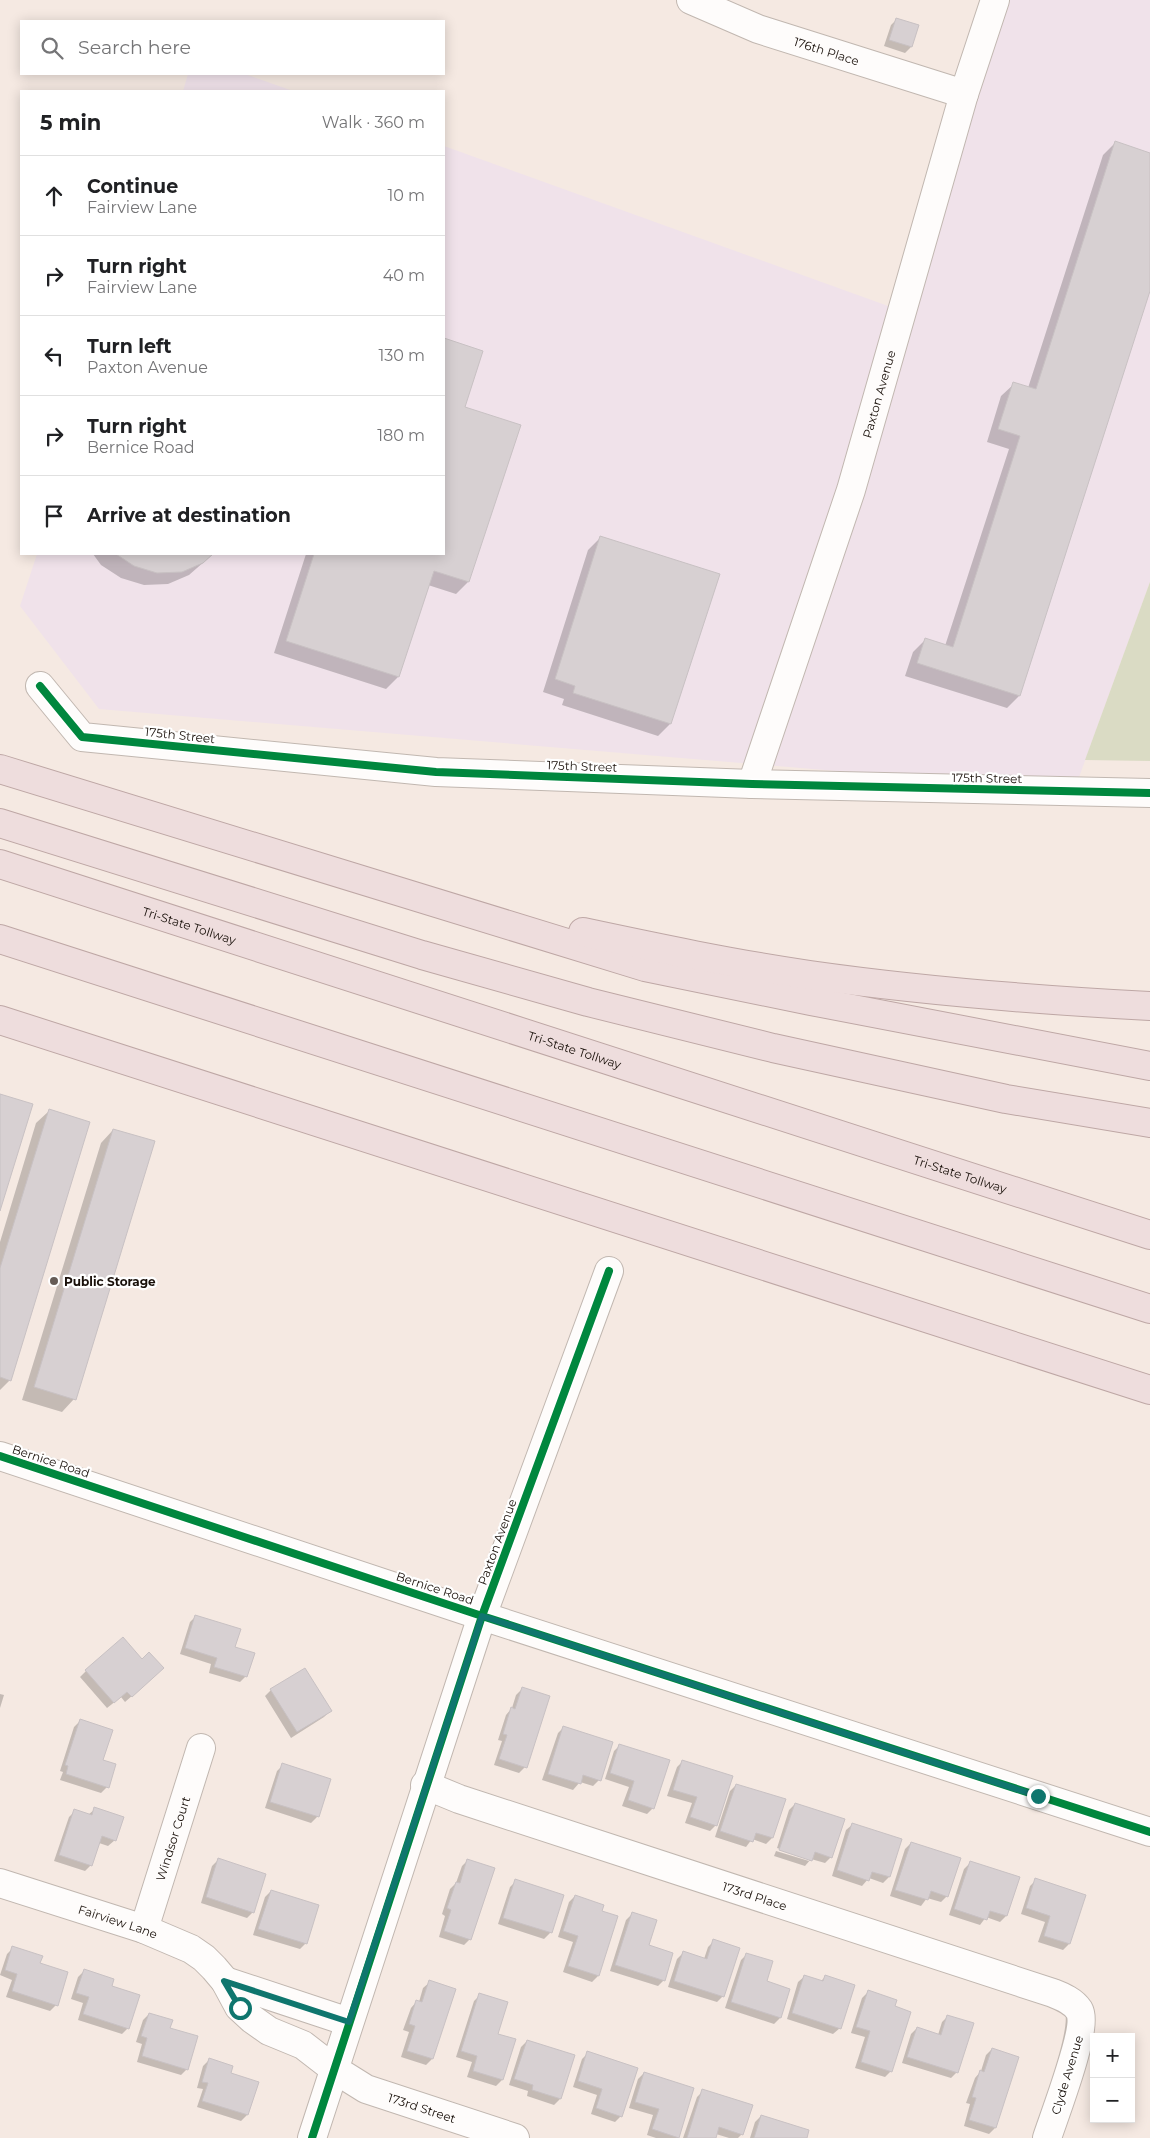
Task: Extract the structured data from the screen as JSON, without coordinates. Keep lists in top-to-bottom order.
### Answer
{
  "streets": {
    "highway": ["Tri-State Tollway"],
    "street": [
      "176th Place",
      "Paxton Avenue",
      "175th Street",
      "Bernice Road",
      "Windsor Court",
      "173rd Place",
      "Fairview Lane",
      "Clyde Avenue",
      "173rd Street"
    ]
  },
  "crossings": [
    ["176th Place", "Paxton Avenue"],
    ["Paxton Avenue", "175th Street"],
    ["Paxton Avenue", "Bernice Road"],
    ["Paxton Avenue", "173rd Place"],
    ["Paxton Avenue", "Fairview Lane"],
    ["Paxton Avenue", "173rd Street"],
    ["Windsor Court", "Fairview Lane"],
    ["173rd Place", "Clyde Avenue"],
    ["Fairview Lane", "173rd Street"]
  ],
  "places": ["Public Storage"],
  "page": {
    "search": "Search here",
    "heading": ["5 min", "Walk · 360 m"],
    "list": [
      ["Continue", "Fairview Lane", "10 m"],
      ["Turn right", "Fairview Lane", "40 m"],
      ["Turn left", "Paxton Avenue", "130 m"],
      ["Turn right", "Bernice Road", "180 m"],
      "Arrive at destination"
    ],
    "map_buttons": ["+", "−"]
  }
}
